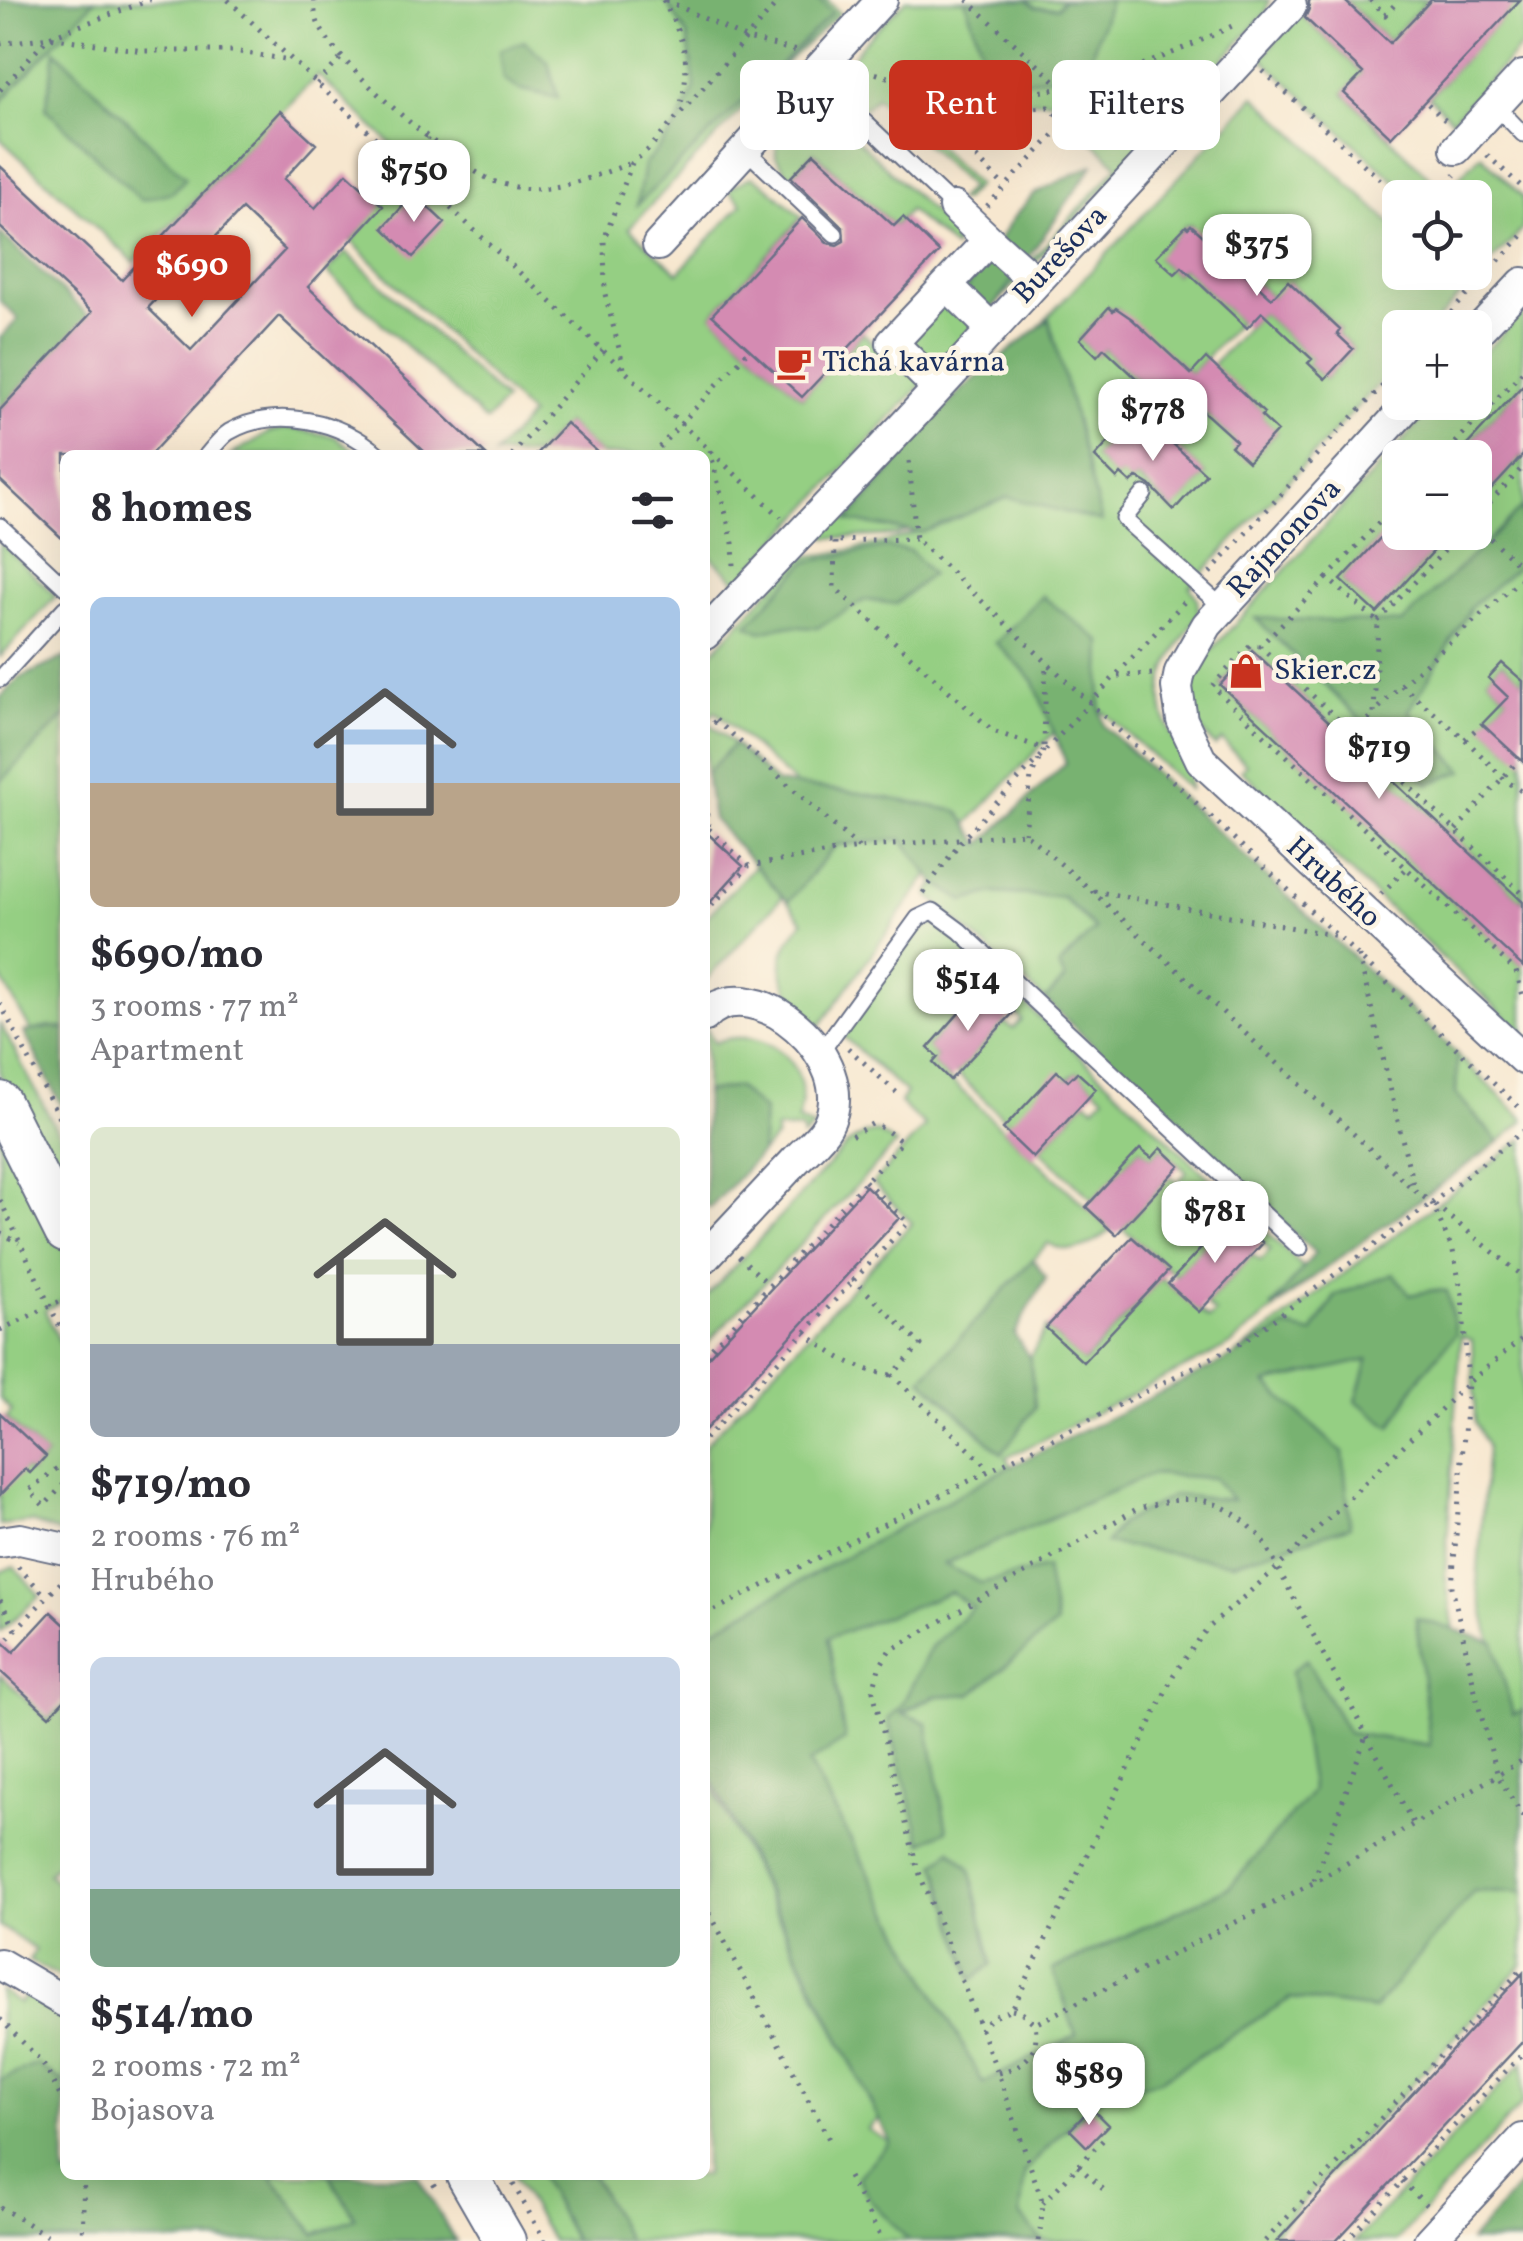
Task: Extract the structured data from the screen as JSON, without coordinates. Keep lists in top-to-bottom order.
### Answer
{
  "streets": {
    "street": ["Burešova", "Rajmonova", "Hrubého"]
  },
  "crossings": [
    ["Rajmonova", "Hrubého"]
  ],
  "places": {
    "cafe": ["Tichá kavárna"],
    "shop": ["Skier.cz"]
  },
  "page": {
    "chip": ["Buy", "Rent", "Filters"],
    "price": [
      "$750",
      "$375",
      "$690",
      "$778",
      "$719",
      "$514",
      "$781",
      "$589"
    ],
    "map_buttons": ["+", "−"],
    "heading": "8 homes",
    "list": [
      {
        "name": "$690/mo",
        "note": "3 rooms · 77 m² · Apartment"
      },
      {
        "name": "$719/mo",
        "note": "2 rooms · 76 m² · Hrubého"
      },
      {
        "name": "$514/mo",
        "note": "2 rooms · 72 m² · Bojasova"
      }
    ]
  }
}
